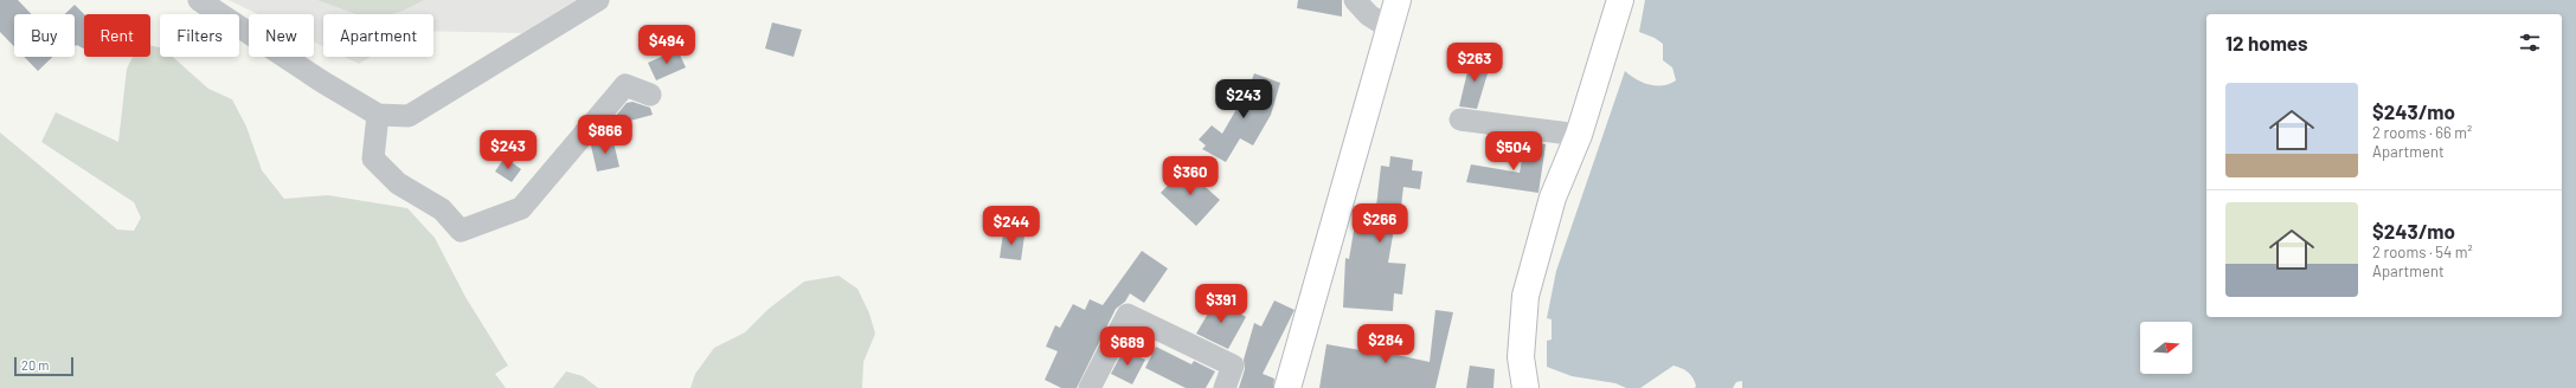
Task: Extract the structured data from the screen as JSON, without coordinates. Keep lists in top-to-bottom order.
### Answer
{
  "scale_bar": "20 m",
  "north": "right",
  "page": {
    "chip": [
      "Buy",
      "Rent",
      "Filters",
      "New",
      "Apartment"
    ],
    "heading": "12 homes",
    "price": [
      "$494",
      "$263",
      "$243",
      "$866",
      "$243",
      "$504",
      "$360",
      "$266",
      "$244",
      "$391",
      "$284",
      "$689"
    ],
    "list": [
      {
        "name": "$243/mo",
        "note": "2 rooms · 66 m² · Apartment"
      },
      {
        "name": "$243/mo",
        "note": "2 rooms · 54 m² · Apartment"
      }
    ],
    "scale": "20 m"
  }
}
